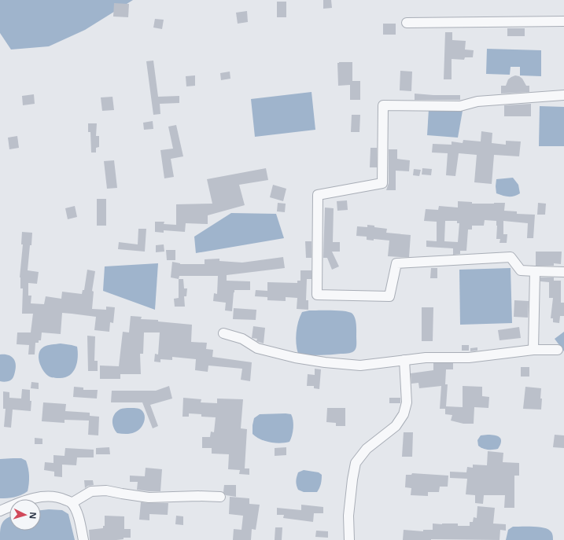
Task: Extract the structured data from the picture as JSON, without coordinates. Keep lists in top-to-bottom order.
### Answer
{
  "north": "right"
}
